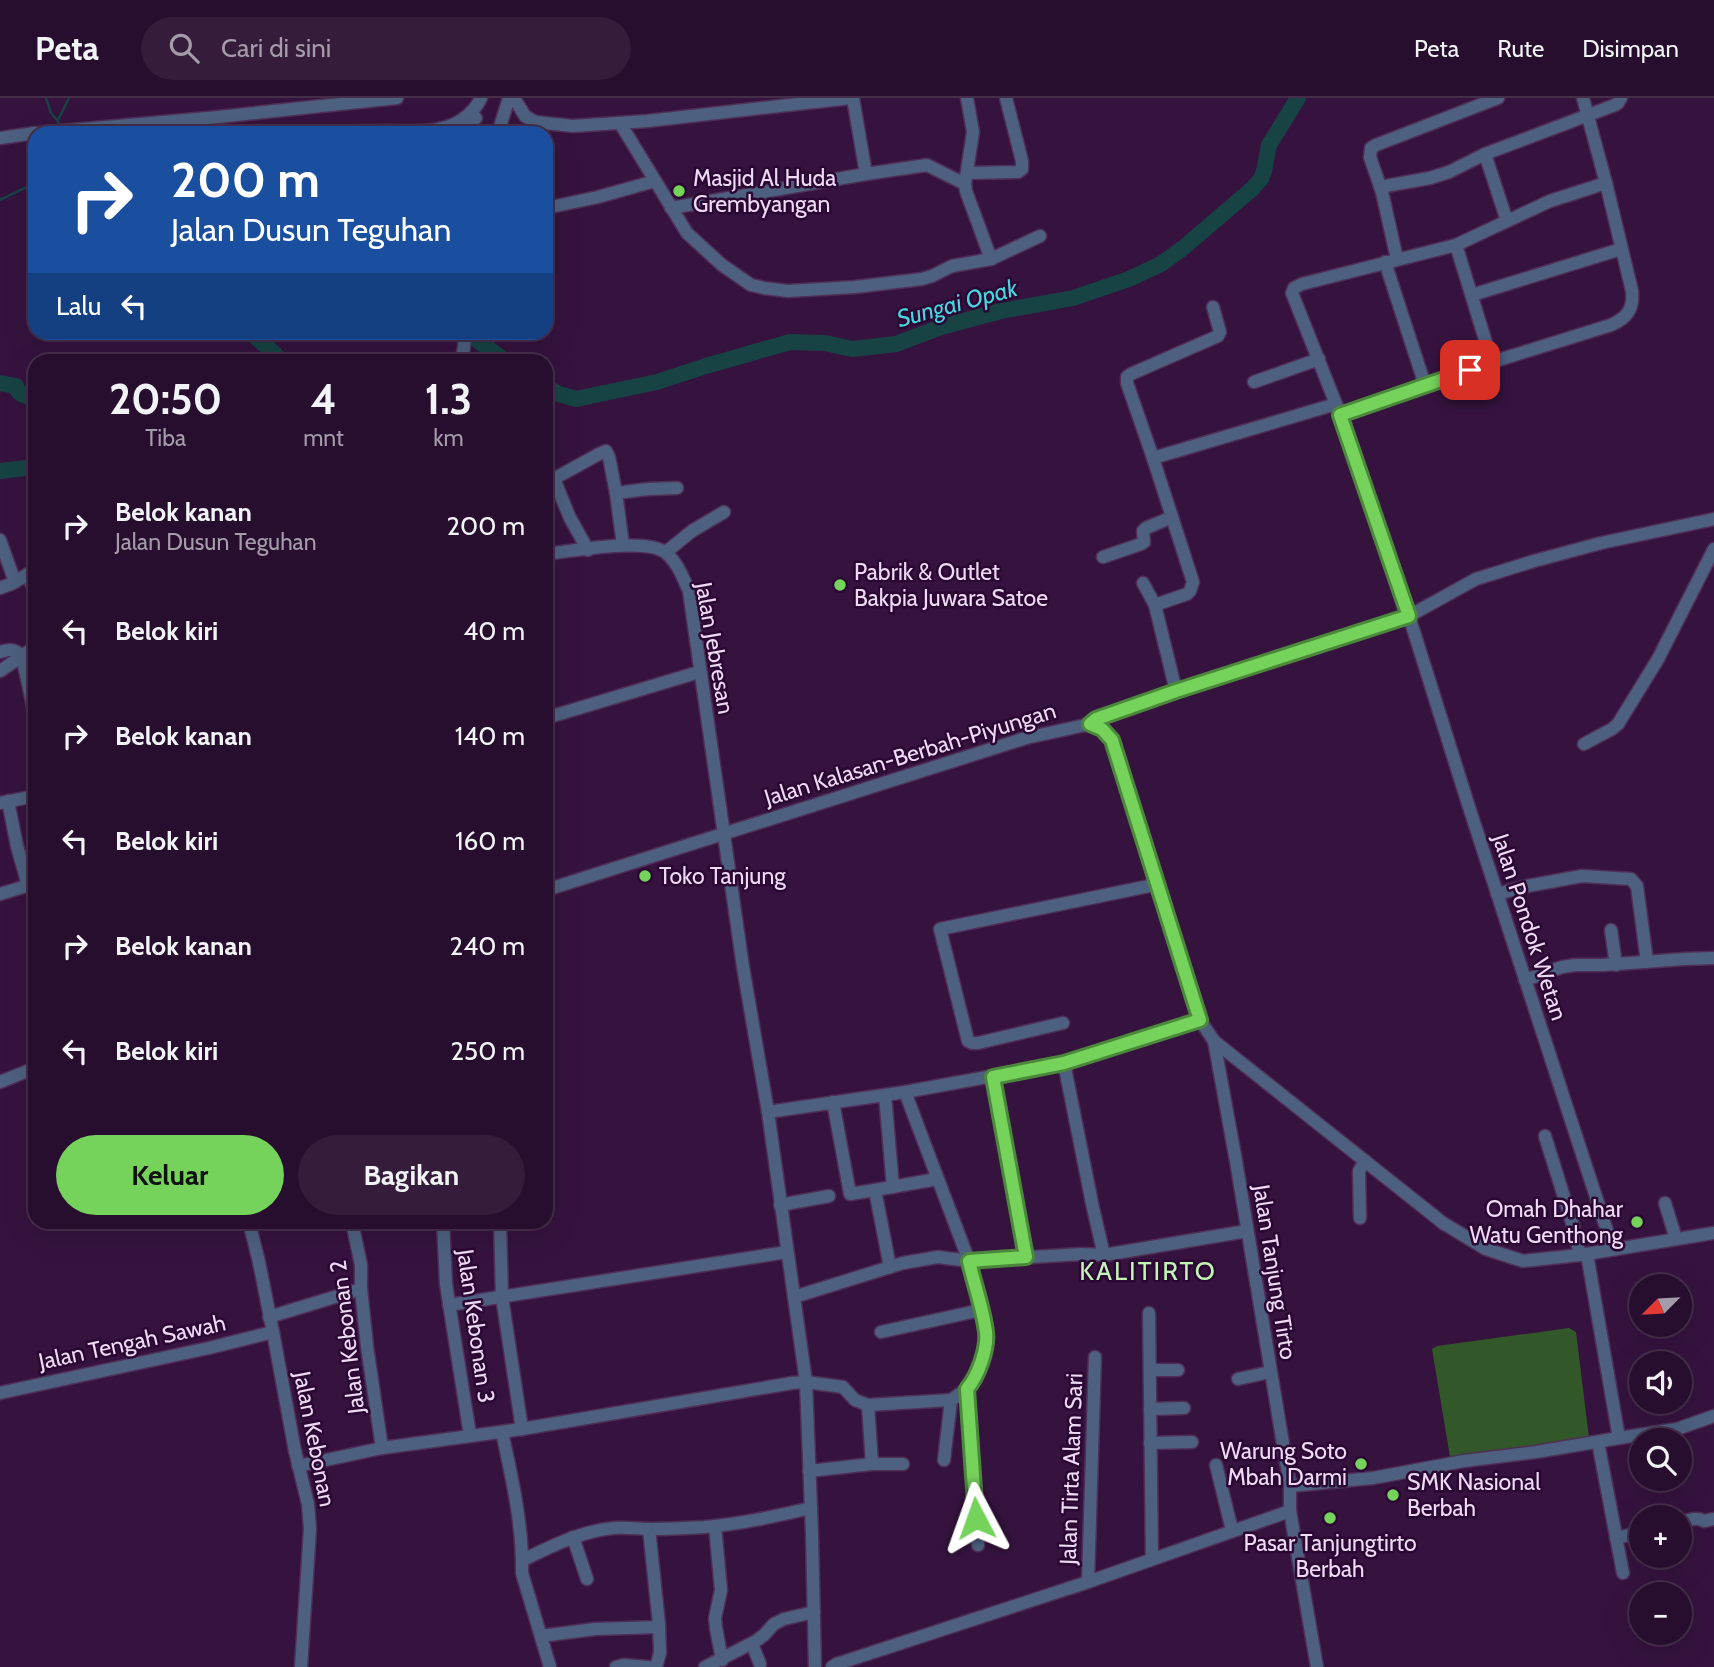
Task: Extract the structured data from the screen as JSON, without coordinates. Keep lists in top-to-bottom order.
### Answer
{
  "streets": {
    "street": [
      "Jalan Jebresan",
      "Jalan Kalasan-Berbah-Piyungan",
      "Jalan Pondok Wetan",
      "Jalan Tanjung Tirto",
      "Jalan Kebonan 3",
      "Jalan Kebonan 2",
      "Jalan Tengah Sawah",
      "Jalan Kebonan",
      "Jalan Tirta Alam Sari"
    ]
  },
  "crossings": [
    ["Jalan Jebresan", "Jalan Kalasan-Berbah-Piyungan"],
    ["Jalan Kalasan-Berbah-Piyungan", "Jalan Pondok Wetan"],
    ["Jalan Kalasan-Berbah-Piyungan", "Jalan Tanjung Tirto"],
    ["Jalan Tengah Sawah", "Jalan Kebonan"]
  ],
  "districts": ["KALITIRTO"],
  "water": ["Sungai Opak"],
  "places": [
    "Masjid Al Huda Grembyangan",
    "Pabrik & Outlet Bakpia Juwara Satoe",
    "Toko Tanjung",
    "Omah Dhahar Watu Genthong",
    "Warung Soto Mbah Darmi",
    "SMK Nasional Berbah",
    "Pasar Tanjungtirto Berbah"
  ],
  "north": "bottom left",
  "page": {
    "header": "Peta",
    "search": "Cari di sini",
    "nav": ["Peta", "Rute", "Disimpan"],
    "turn": ["200 m", "Jalan Dusun Teguhan"],
    "then": "Lalu",
    "eta": [
      "20:50",
      "Tiba",
      "4",
      "mnt",
      "1.3",
      "km"
    ],
    "list": [
      {
        "name": "Belok kanan",
        "note": "Jalan Dusun Teguhan",
        "value": "200 m"
      },
      {
        "name": "Belok kiri",
        "value": "40 m"
      },
      {
        "name": "Belok kanan",
        "value": "140 m"
      },
      {
        "name": "Belok kiri",
        "value": "160 m"
      },
      {
        "name": "Belok kanan",
        "value": "240 m"
      },
      {
        "name": "Belok kiri",
        "value": "250 m"
      }
    ],
    "buttons": ["Keluar", "Bagikan"],
    "map_buttons": ["+", "−"]
  }
}
